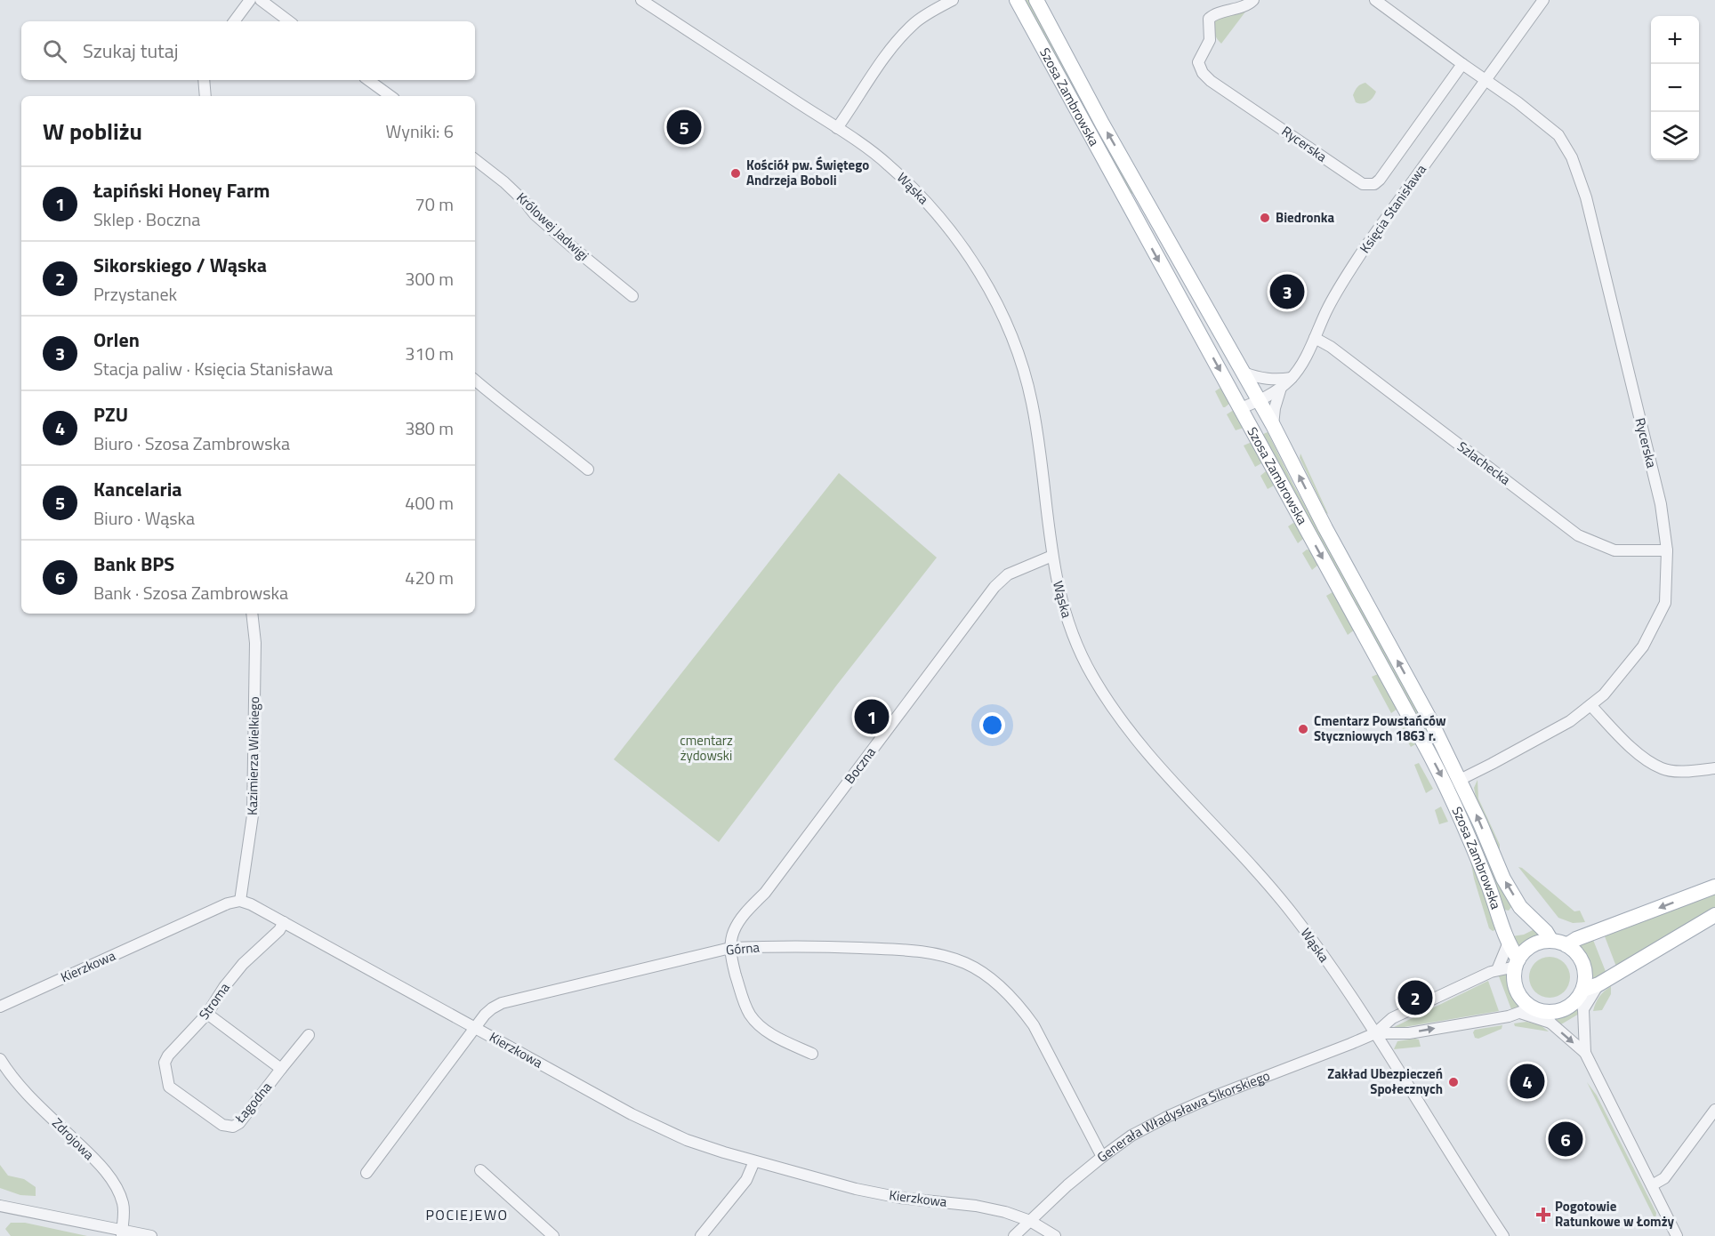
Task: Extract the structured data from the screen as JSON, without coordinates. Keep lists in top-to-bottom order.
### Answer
{
  "streets": {
    "main road": ["Szosa Zambrowska"],
    "street": [
      "Rycerska",
      "Wąska",
      "Księcia Stanisława",
      "Królowej Jadwigi",
      "Szlachecka",
      "Kazimierza Wielkiego",
      "Boczna",
      "Górna",
      "Kierzkowa",
      "Stroma",
      "Łagodna",
      "Generała Władysława Sikorskiego",
      "Zdrojowa"
    ]
  },
  "crossings": [
    ["Szosa Zambrowska", "Rycerska"],
    ["Szosa Zambrowska", "Księcia Stanisława"],
    ["Szosa Zambrowska", "Generała Władysława Sikorskiego"],
    ["Rycerska", "Księcia Stanisława"],
    ["Rycerska", "Szlachecka"],
    ["Wąska", "Boczna"],
    ["Wąska", "Generała Władysława Sikorskiego"],
    ["Księcia Stanisława", "Szlachecka"],
    ["Kazimierza Wielkiego", "Kierzkowa"],
    ["Boczna", "Górna"],
    ["Górna", "Kierzkowa"],
    ["Górna", "Generała Władysława Sikorskiego"],
    ["Kierzkowa", "Stroma"],
    ["Kierzkowa", "Generała Władysława Sikorskiego"],
    ["Stroma", "Łagodna"]
  ],
  "districts": ["POCIEJEWO"],
  "parks": ["cmentarz żydowski"],
  "places": {
    "other": [
      "Kościół pw. Świętego Andrzeja Boboli",
      "Biedronka",
      "Cmentarz Powstańców Styczniowych 1863 r.",
      "Zakład Ubezpieczeń Społecznych"
    ],
    "health": ["Pogotowie Ratunkowe w Łomży"]
  },
  "page": {
    "map_buttons": ["+", "−"],
    "search": "Szukaj tutaj",
    "heading": ["W pobliżu", "Wyniki: 6"],
    "pins": [
      "5",
      "3",
      "1",
      "2",
      "4",
      "6"
    ],
    "list": [
      {
        "mark": "1",
        "name": "Łapiński Honey Farm",
        "note": "Sklep · Boczna",
        "value": "70 m"
      },
      {
        "mark": "2",
        "name": "Sikorskiego / Wąska",
        "note": "Przystanek",
        "value": "300 m"
      },
      {
        "mark": "3",
        "name": "Orlen",
        "note": "Stacja paliw · Księcia Stanisława",
        "value": "310 m"
      },
      {
        "mark": "4",
        "name": "PZU",
        "note": "Biuro · Szosa Zambrowska",
        "value": "380 m"
      },
      {
        "mark": "5",
        "name": "Kancelaria",
        "note": "Biuro · Wąska",
        "value": "400 m"
      },
      {
        "mark": "6",
        "name": "Bank BPS",
        "note": "Bank · Szosa Zambrowska",
        "value": "420 m"
      }
    ]
  }
}
